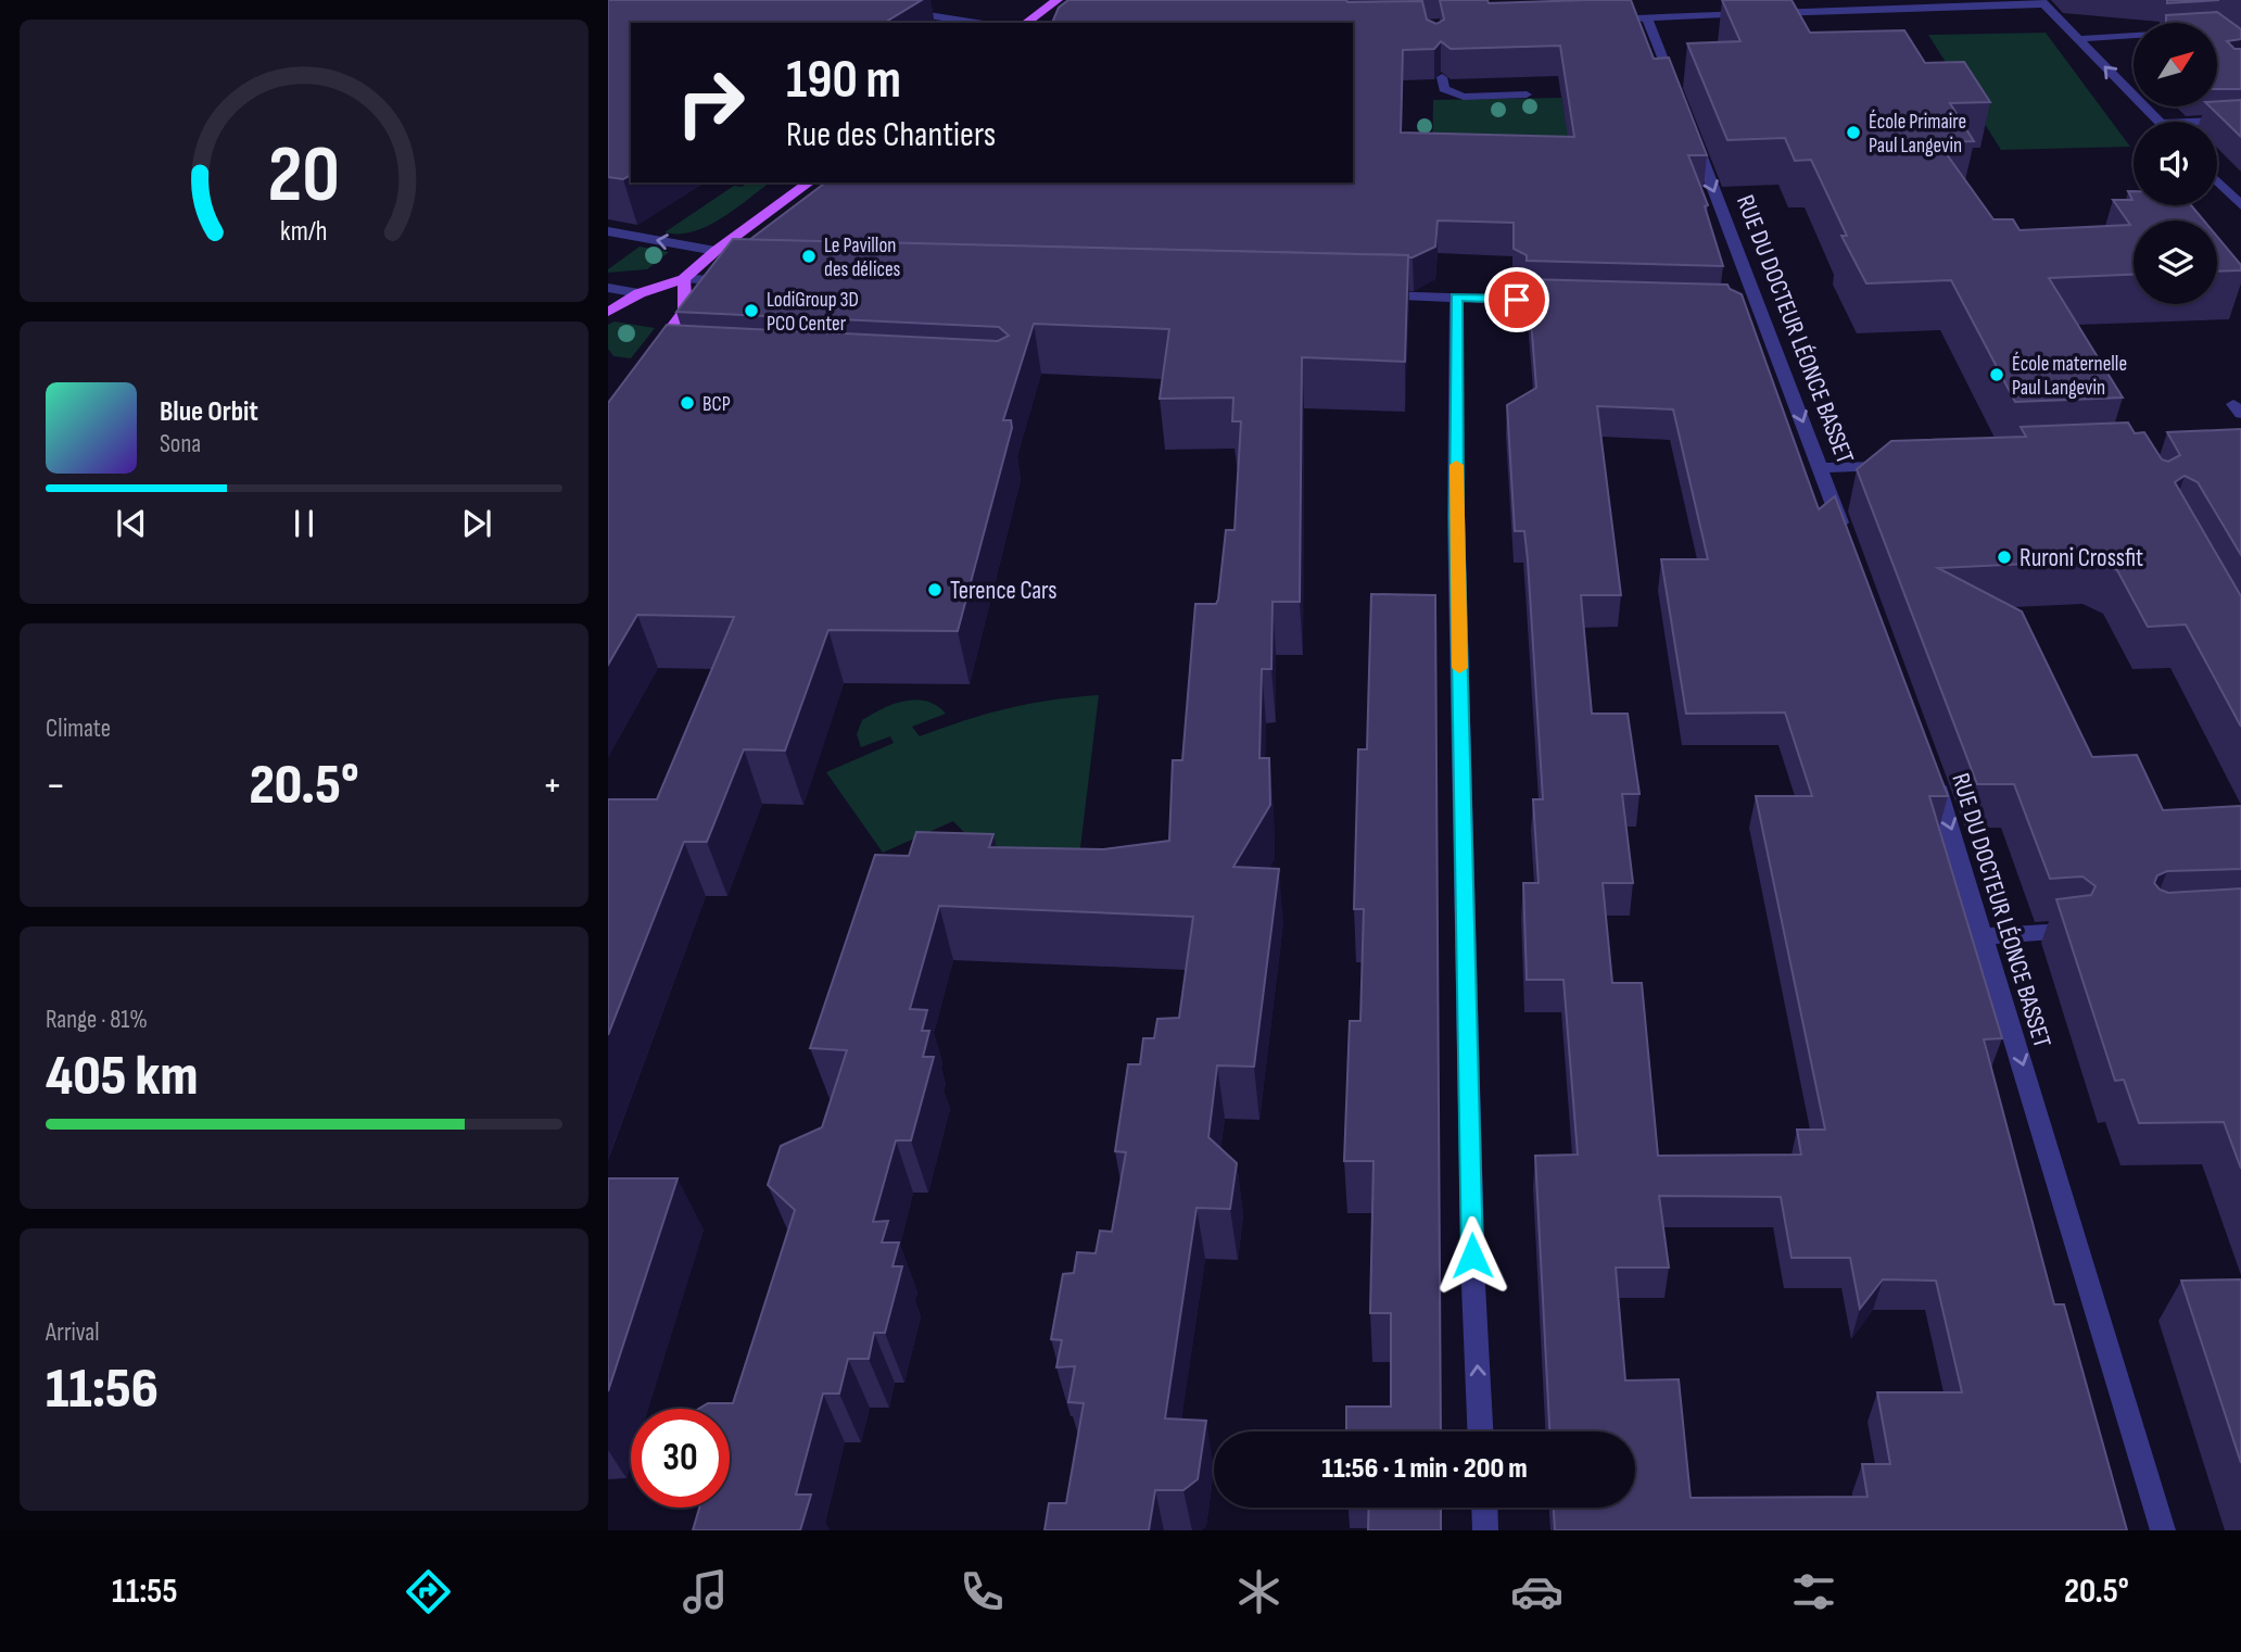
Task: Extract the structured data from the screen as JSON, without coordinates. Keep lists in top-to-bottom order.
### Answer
{
  "streets": {
    "street": ["RUE DU DOCTEUR LÉONCE BASSET"]
  },
  "one_way": ["RUE DU DOCTEUR LÉONCE BASSET"],
  "places": [
    "École Primaire Paul Langevin",
    "Le Pavillon des délices",
    "LodiGroup 3D PCO Center",
    "École maternelle Paul Langevin",
    "BCP",
    "Ruroni Crossfit",
    "Terence Cars"
  ],
  "north": "top right",
  "page": {
    "turn": ["190 m", "Rue des Chantiers"],
    "song": ["Blue Orbit", "Sona"],
    "tile": [
      "Climate",
      ["Range · 81%", "405 km"],
      ["Arrival", "11:56"]
    ],
    "heat": ["−", "20.5°", "+"],
    "limit": "30",
    "trip": "11:56 · 1 min · 200 m",
    "tabs": ["11:55", "20.5°"],
    "gauge": ["20", "km/h"]
  }
}
